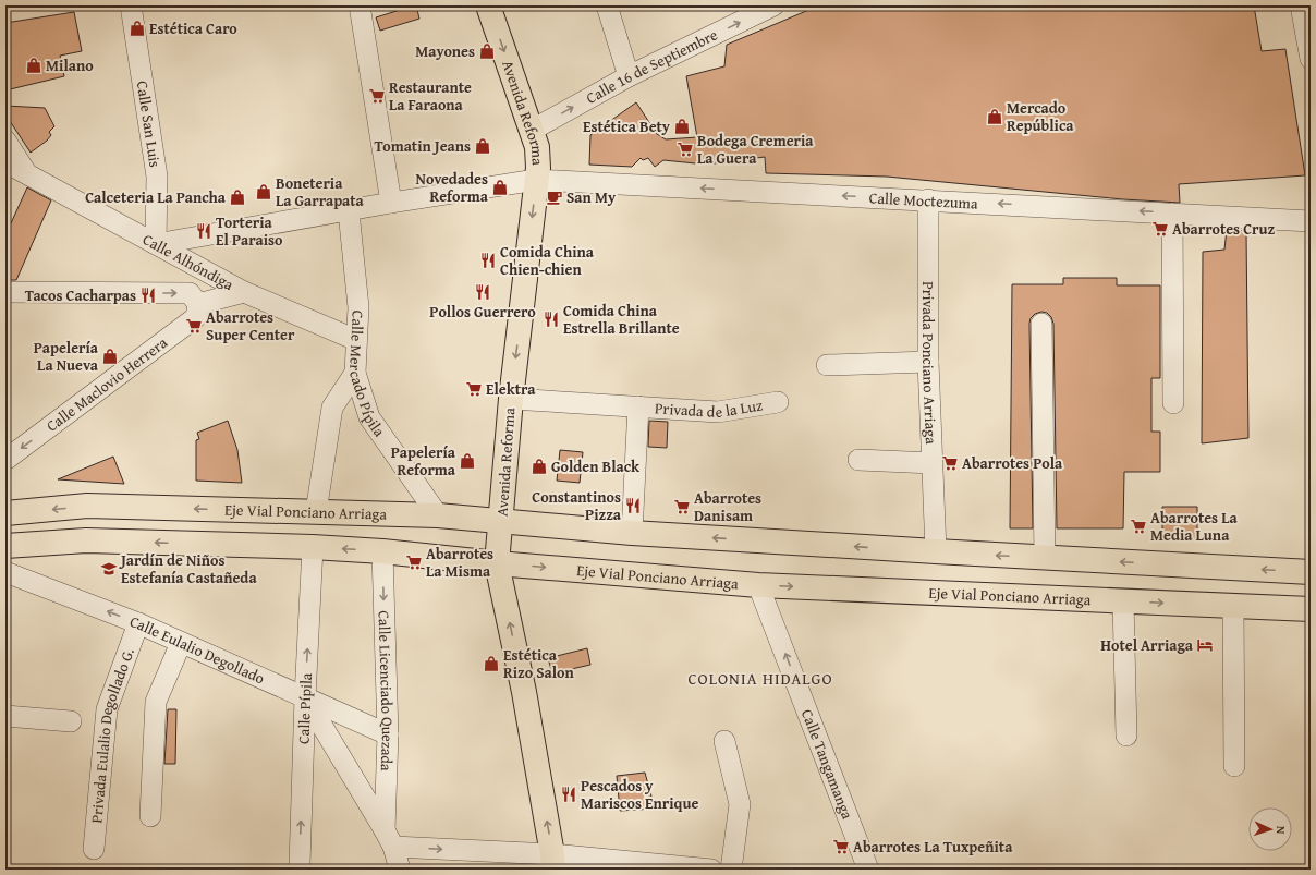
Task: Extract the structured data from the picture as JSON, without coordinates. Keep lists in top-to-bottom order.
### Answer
{
  "streets": {
    "main road": ["Avenida Reforma", "Eje Vial Ponciano Arriaga"],
    "street": [
      "Calle 16 de Septiembre",
      "Calle San Luis",
      "Calle Moctezuma",
      "Calle Alhóndiga",
      "Privada Ponciano Arriaga",
      "Calle Mercado Pípila",
      "Calle Maclovio Herrera",
      "Privada de la Luz",
      "Calle Eulalio Degollado",
      "Calle Licenciado Quezada",
      "Calle Pípila",
      "Privada Eulalio Degollado G.",
      "Calle Tangamanga"
    ]
  },
  "crossings": [
    ["Calle 16 de Septiembre", "Avenida Reforma"],
    ["Avenida Reforma", "Calle Moctezuma"],
    ["Avenida Reforma", "Privada de la Luz"],
    ["Avenida Reforma", "Eje Vial Ponciano Arriaga"],
    ["Calle San Luis", "Calle Alhóndiga"],
    ["Calle Moctezuma", "Privada Ponciano Arriaga"],
    ["Calle Alhóndiga", "Calle Mercado Pípila"],
    ["Privada Ponciano Arriaga", "Eje Vial Ponciano Arriaga"],
    ["Calle Mercado Pípila", "Eje Vial Ponciano Arriaga"],
    ["Privada de la Luz", "Eje Vial Ponciano Arriaga"],
    ["Eje Vial Ponciano Arriaga", "Calle Licenciado Quezada"],
    ["Eje Vial Ponciano Arriaga", "Calle Pípila"],
    ["Eje Vial Ponciano Arriaga", "Calle Tangamanga"],
    ["Calle Eulalio Degollado", "Calle Licenciado Quezada"],
    ["Calle Eulalio Degollado", "Calle Pípila"],
    ["Calle Eulalio Degollado", "Privada Eulalio Degollado G."],
    ["Calle Licenciado Quezada", "Calle Pípila"]
  ],
  "one_way": [
    "Calle 16 de Septiembre",
    "Calle Moctezuma",
    "Calle Maclovio Herrera",
    "Calle Licenciado Quezada"
  ],
  "districts": ["COLONIA HIDALGO"],
  "places": {
    "shop": [
      "Estética Caro",
      "Mayones",
      "Milano",
      "Mercado República",
      "Estética Bety",
      "Tomatin Jeans",
      "Novedades Reforma",
      "Boneteria La Garrapata",
      "Calceteria La Pancha",
      "Papelería La Nueva",
      "Papelería Reforma",
      "Golden Black",
      "Estética Rizo Salon"
    ],
    "supermarket": [
      "Restaurante La Faraona",
      "Bodega Cremeria La Guera",
      "Abarrotes Cruz",
      "Abarrotes Super Center",
      "Elektra",
      "Abarrotes Pola",
      "Abarrotes Danisam",
      "Abarrotes La Media Luna",
      "Abarrotes La Misma",
      "Abarrotes La Tuxpeñita"
    ],
    "cafe": ["San My"],
    "restaurant": [
      "Torteria El Paraiso",
      "Comida China Chien-chien",
      "Pollos Guerrero",
      "Tacos Cacharpas",
      "Comida China Estrella Brillante",
      "Constantinos Pizza",
      "Pescados y Mariscos Enrique"
    ],
    "school or university": ["Jardín de Niños Estefanía Castañeda"],
    "hotel": ["Hotel Arriaga"]
  },
  "north": "right"
}
